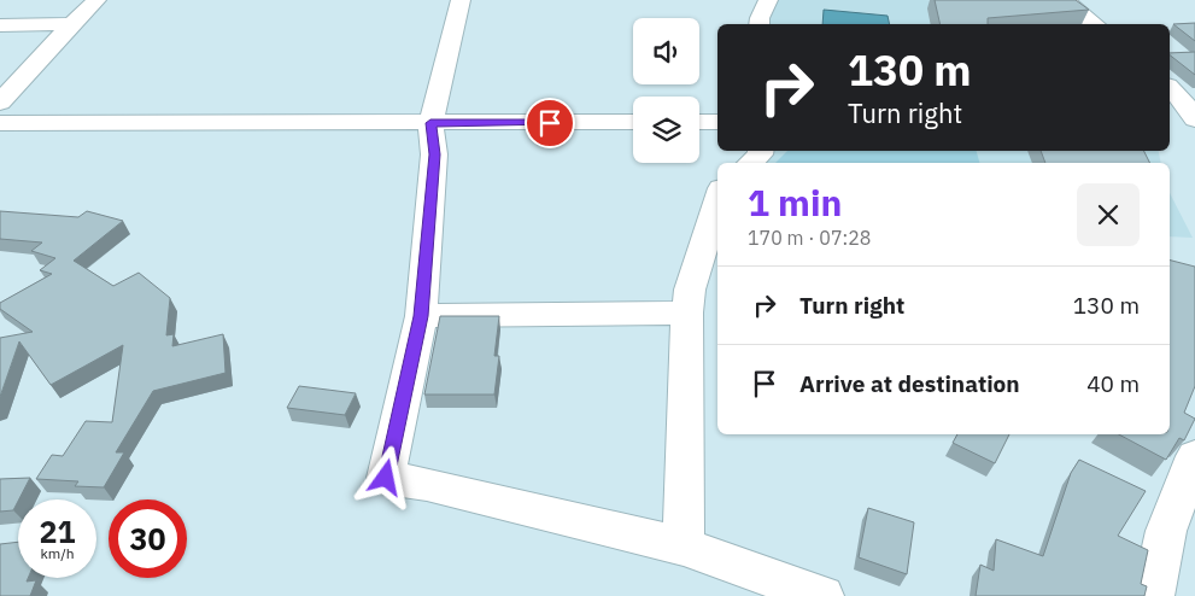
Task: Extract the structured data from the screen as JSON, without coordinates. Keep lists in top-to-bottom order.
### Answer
{
  "page": {
    "turn": ["130 m", "Turn right"],
    "heading": ["1 min", "170 m · 07:28"],
    "list": [
      {
        "name": "Turn right",
        "value": "130 m"
      },
      {
        "name": "Arrive at destination",
        "value": "40 m"
      }
    ],
    "speed": "21 km/h",
    "limit": "30"
  }
}
